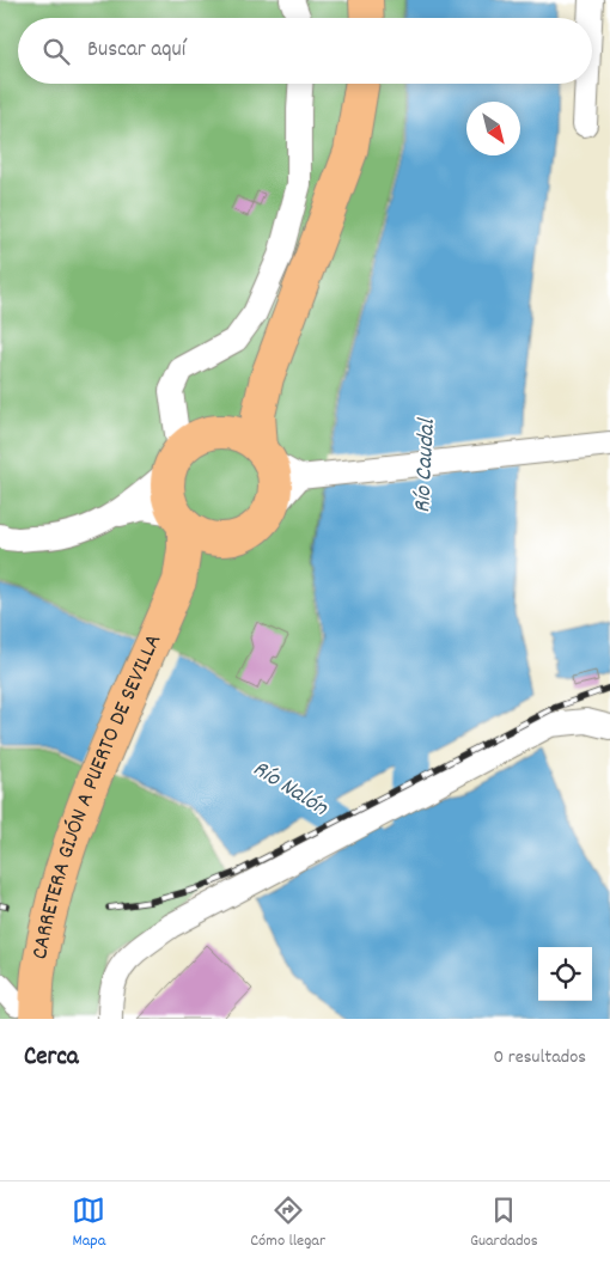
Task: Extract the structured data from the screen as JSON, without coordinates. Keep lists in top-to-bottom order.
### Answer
{
  "streets": {
    "highway": ["CARRETERA GIJÓN A PUERTO DE SEVILLA"]
  },
  "water": ["Río Caudal", "Río Nalón"],
  "north": "bottom right",
  "page": {
    "search": "Buscar aquí",
    "heading": ["Cerca", "0 resultados"],
    "nav": ["Mapa", "Cómo llegar", "Guardados"]
  }
}
